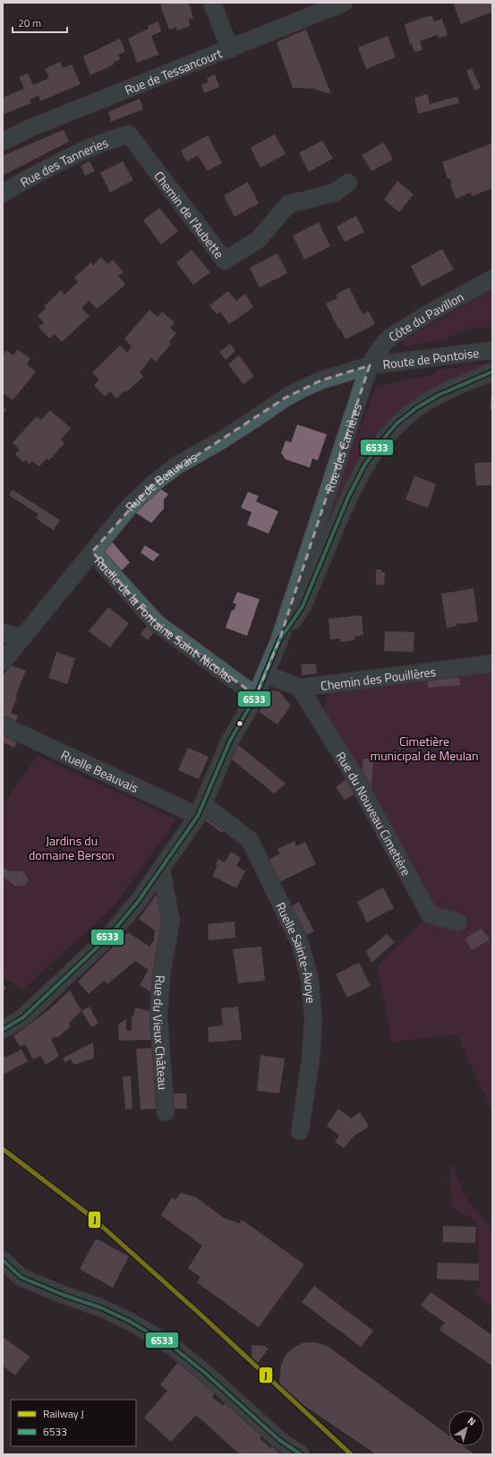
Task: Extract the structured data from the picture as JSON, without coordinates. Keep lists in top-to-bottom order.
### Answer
{
  "streets": {
    "street": [
      "Rue de Tessancourt",
      "Rue des Tanneries",
      "Chemin de l'Aubette",
      "Côte du Pavillon",
      "Route de Pontoise",
      "Rue des Carrières",
      "Rue de Beauvais",
      "Ruelle de la Fontaine Saint-Nicolas",
      "Chemin des Pouillères",
      "Ruelle Beauvais",
      "Rue du Nouveau Cimetière",
      "Ruelle Sainte-Avoye",
      "Rue du Vieux Château"
    ]
  },
  "crossings": [
    ["Rue des Tanneries", "Chemin de l'Aubette"],
    ["Côte du Pavillon", "Route de Pontoise"],
    ["Côte du Pavillon", "Rue des Carrières"],
    ["Côte du Pavillon", "Rue de Beauvais"],
    ["Route de Pontoise", "Rue des Carrières"],
    ["Route de Pontoise", "Rue de Beauvais"],
    ["Rue des Carrières", "Rue de Beauvais"],
    ["Rue des Carrières", "Ruelle de la Fontaine Saint-Nicolas"],
    ["Rue des Carrières", "Chemin des Pouillères"],
    ["Rue des Carrières", "Ruelle Beauvais"],
    ["Rue des Carrières", "Ruelle Sainte-Avoye"],
    ["Rue des Carrières", "Rue du Vieux Château"],
    ["Rue de Beauvais", "Ruelle de la Fontaine Saint-Nicolas"],
    ["Chemin des Pouillères", "Rue du Nouveau Cimetière"],
    ["Ruelle Beauvais", "Ruelle Sainte-Avoye"]
  ],
  "parks": ["Cimetière municipal de Meulan", "Jardins du domaine Berson"],
  "lines": ["transit line 6533", "rail line J"],
  "legend": ["Railway J", "6533"],
  "scale_bar": "20 m",
  "north": "top right"
}
